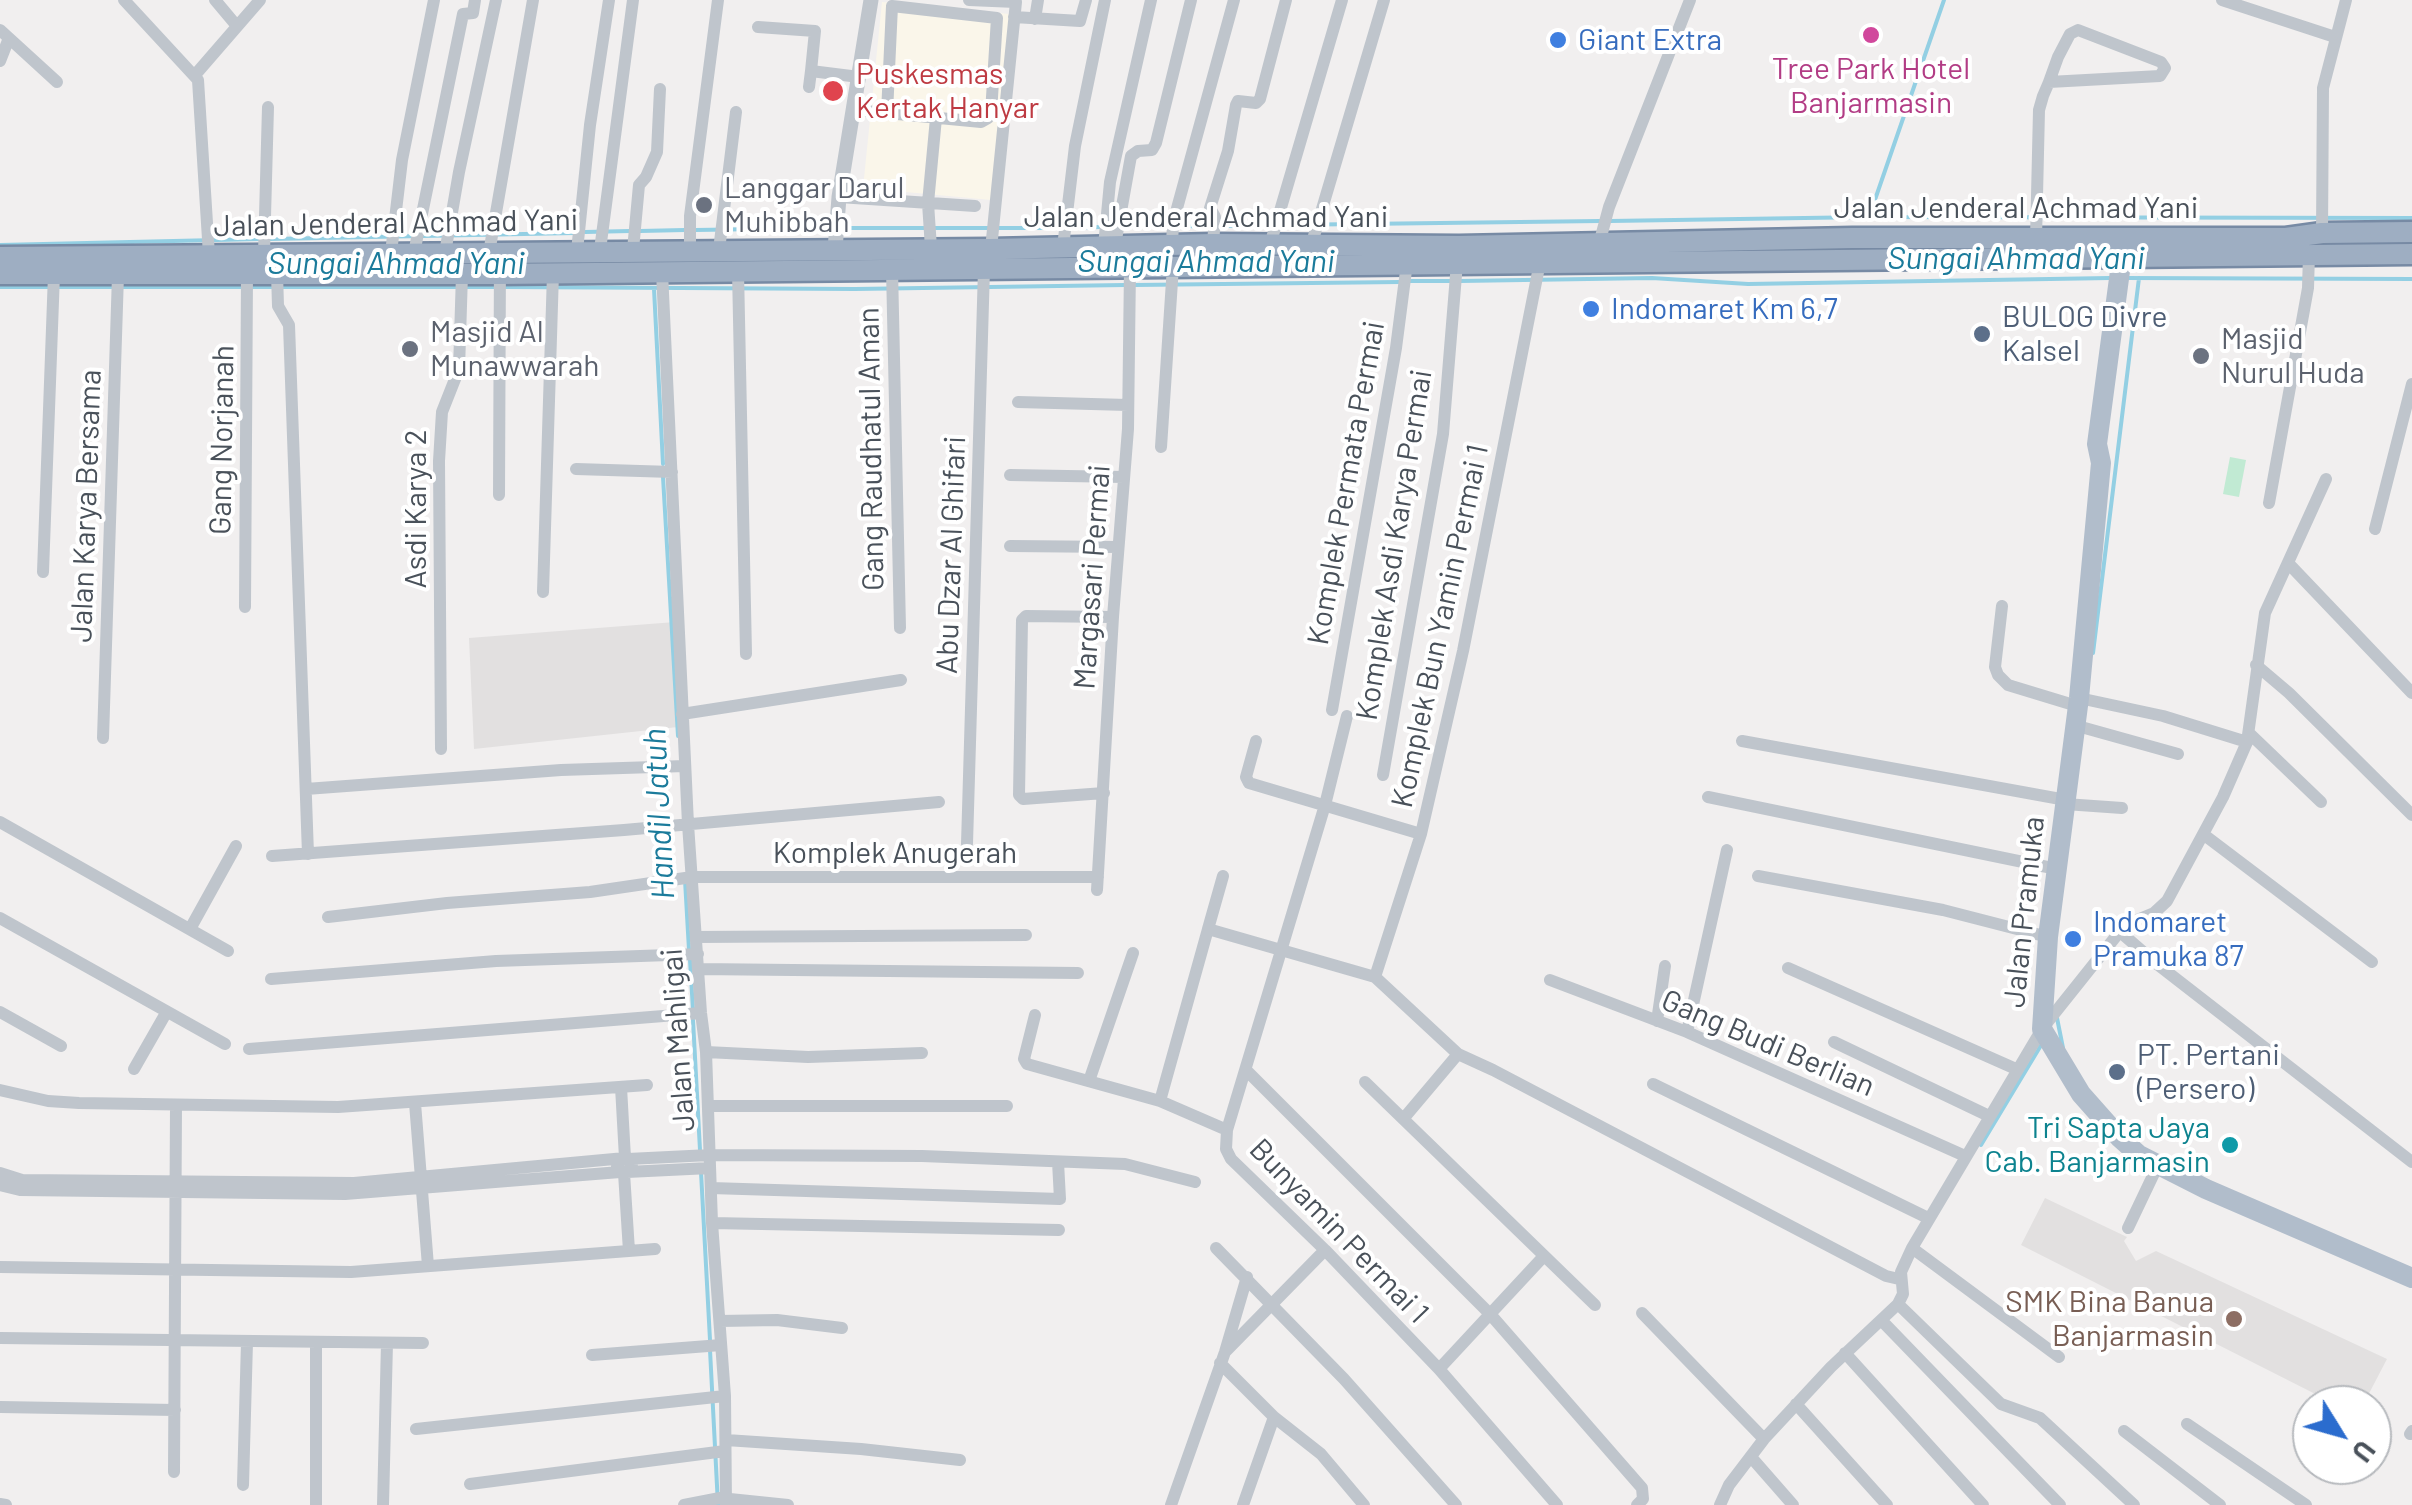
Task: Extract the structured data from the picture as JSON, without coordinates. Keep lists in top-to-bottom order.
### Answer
{
  "streets": {
    "highway": ["Jalan Jenderal Achmad Yani"],
    "main road": ["Jalan Pramuka"],
    "street": [
      "Gang Norjanah",
      "Gang Raudhatul Aman",
      "Komplek Permata Permai",
      "Jalan Karya Bersama",
      "Asdi Karya 2",
      "Komplek Asdi Karya Permai",
      "Abu Dzar Al Ghifari",
      "Margasari Permai",
      "Komplek Bun Yamin Permai 1",
      "Komplek Anugerah",
      "Jalan Mahligai",
      "Gang Budi Berlian",
      "Bunyamin Permai 1"
    ]
  },
  "crossings": [
    ["Jalan Jenderal Achmad Yani", "Gang Norjanah"],
    ["Jalan Jenderal Achmad Yani", "Gang Raudhatul Aman"],
    ["Jalan Jenderal Achmad Yani", "Komplek Permata Permai"],
    ["Jalan Jenderal Achmad Yani", "Jalan Karya Bersama"],
    ["Jalan Jenderal Achmad Yani", "Asdi Karya 2"],
    ["Jalan Jenderal Achmad Yani", "Komplek Asdi Karya Permai"],
    ["Jalan Jenderal Achmad Yani", "Abu Dzar Al Ghifari"],
    ["Jalan Jenderal Achmad Yani", "Margasari Permai"],
    ["Jalan Jenderal Achmad Yani", "Komplek Bun Yamin Permai 1"],
    ["Jalan Jenderal Achmad Yani", "Jalan Pramuka"],
    ["Jalan Jenderal Achmad Yani", "Jalan Mahligai"],
    ["Margasari Permai", "Komplek Anugerah"],
    ["Komplek Anugerah", "Jalan Mahligai"]
  ],
  "water": ["Sungai Ahmad Yani", "Handil Jatuh"],
  "places": [
    "Tree Park Hotel Banjarmasin",
    "Giant Extra",
    "Puskesmas Kertak Hanyar",
    "Langgar Darul Muhibbah",
    "Indomaret Km 6,7",
    "BULOG Divre Kalsel",
    "Masjid Al Munawwarah",
    "Masjid Nurul Huda",
    "Indomaret Pramuka 87",
    "PT. Pertani (Persero)",
    "Tri Sapta Jaya Cab. Banjarmasin",
    "SMK Bina Banua Banjarmasin"
  ],
  "north": "bottom right"
}
